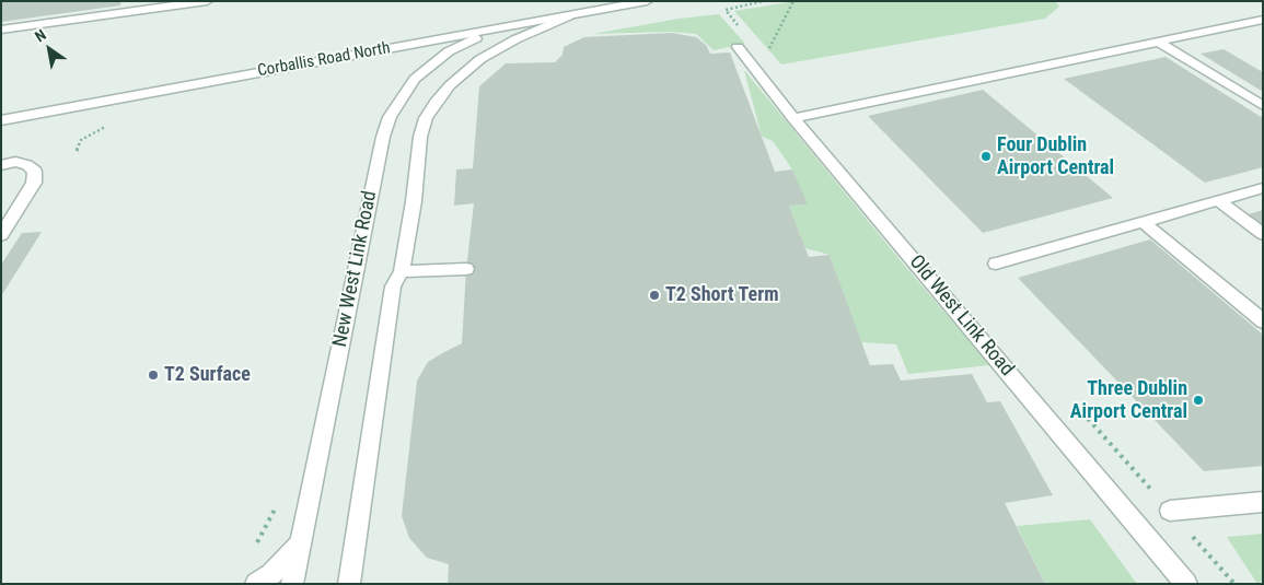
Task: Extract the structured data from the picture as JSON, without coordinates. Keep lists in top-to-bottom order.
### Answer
{
  "streets": {
    "street": ["Corballis Road North", "New West Link Road", "Old West Link Road"]
  },
  "crossings": [
    ["Corballis Road North", "New West Link Road"]
  ],
  "places": [
    "Four Dublin Airport Central",
    "T2 Short Term",
    "T2 Surface",
    "Three Dublin Airport Central"
  ],
  "north": "top left"
}
